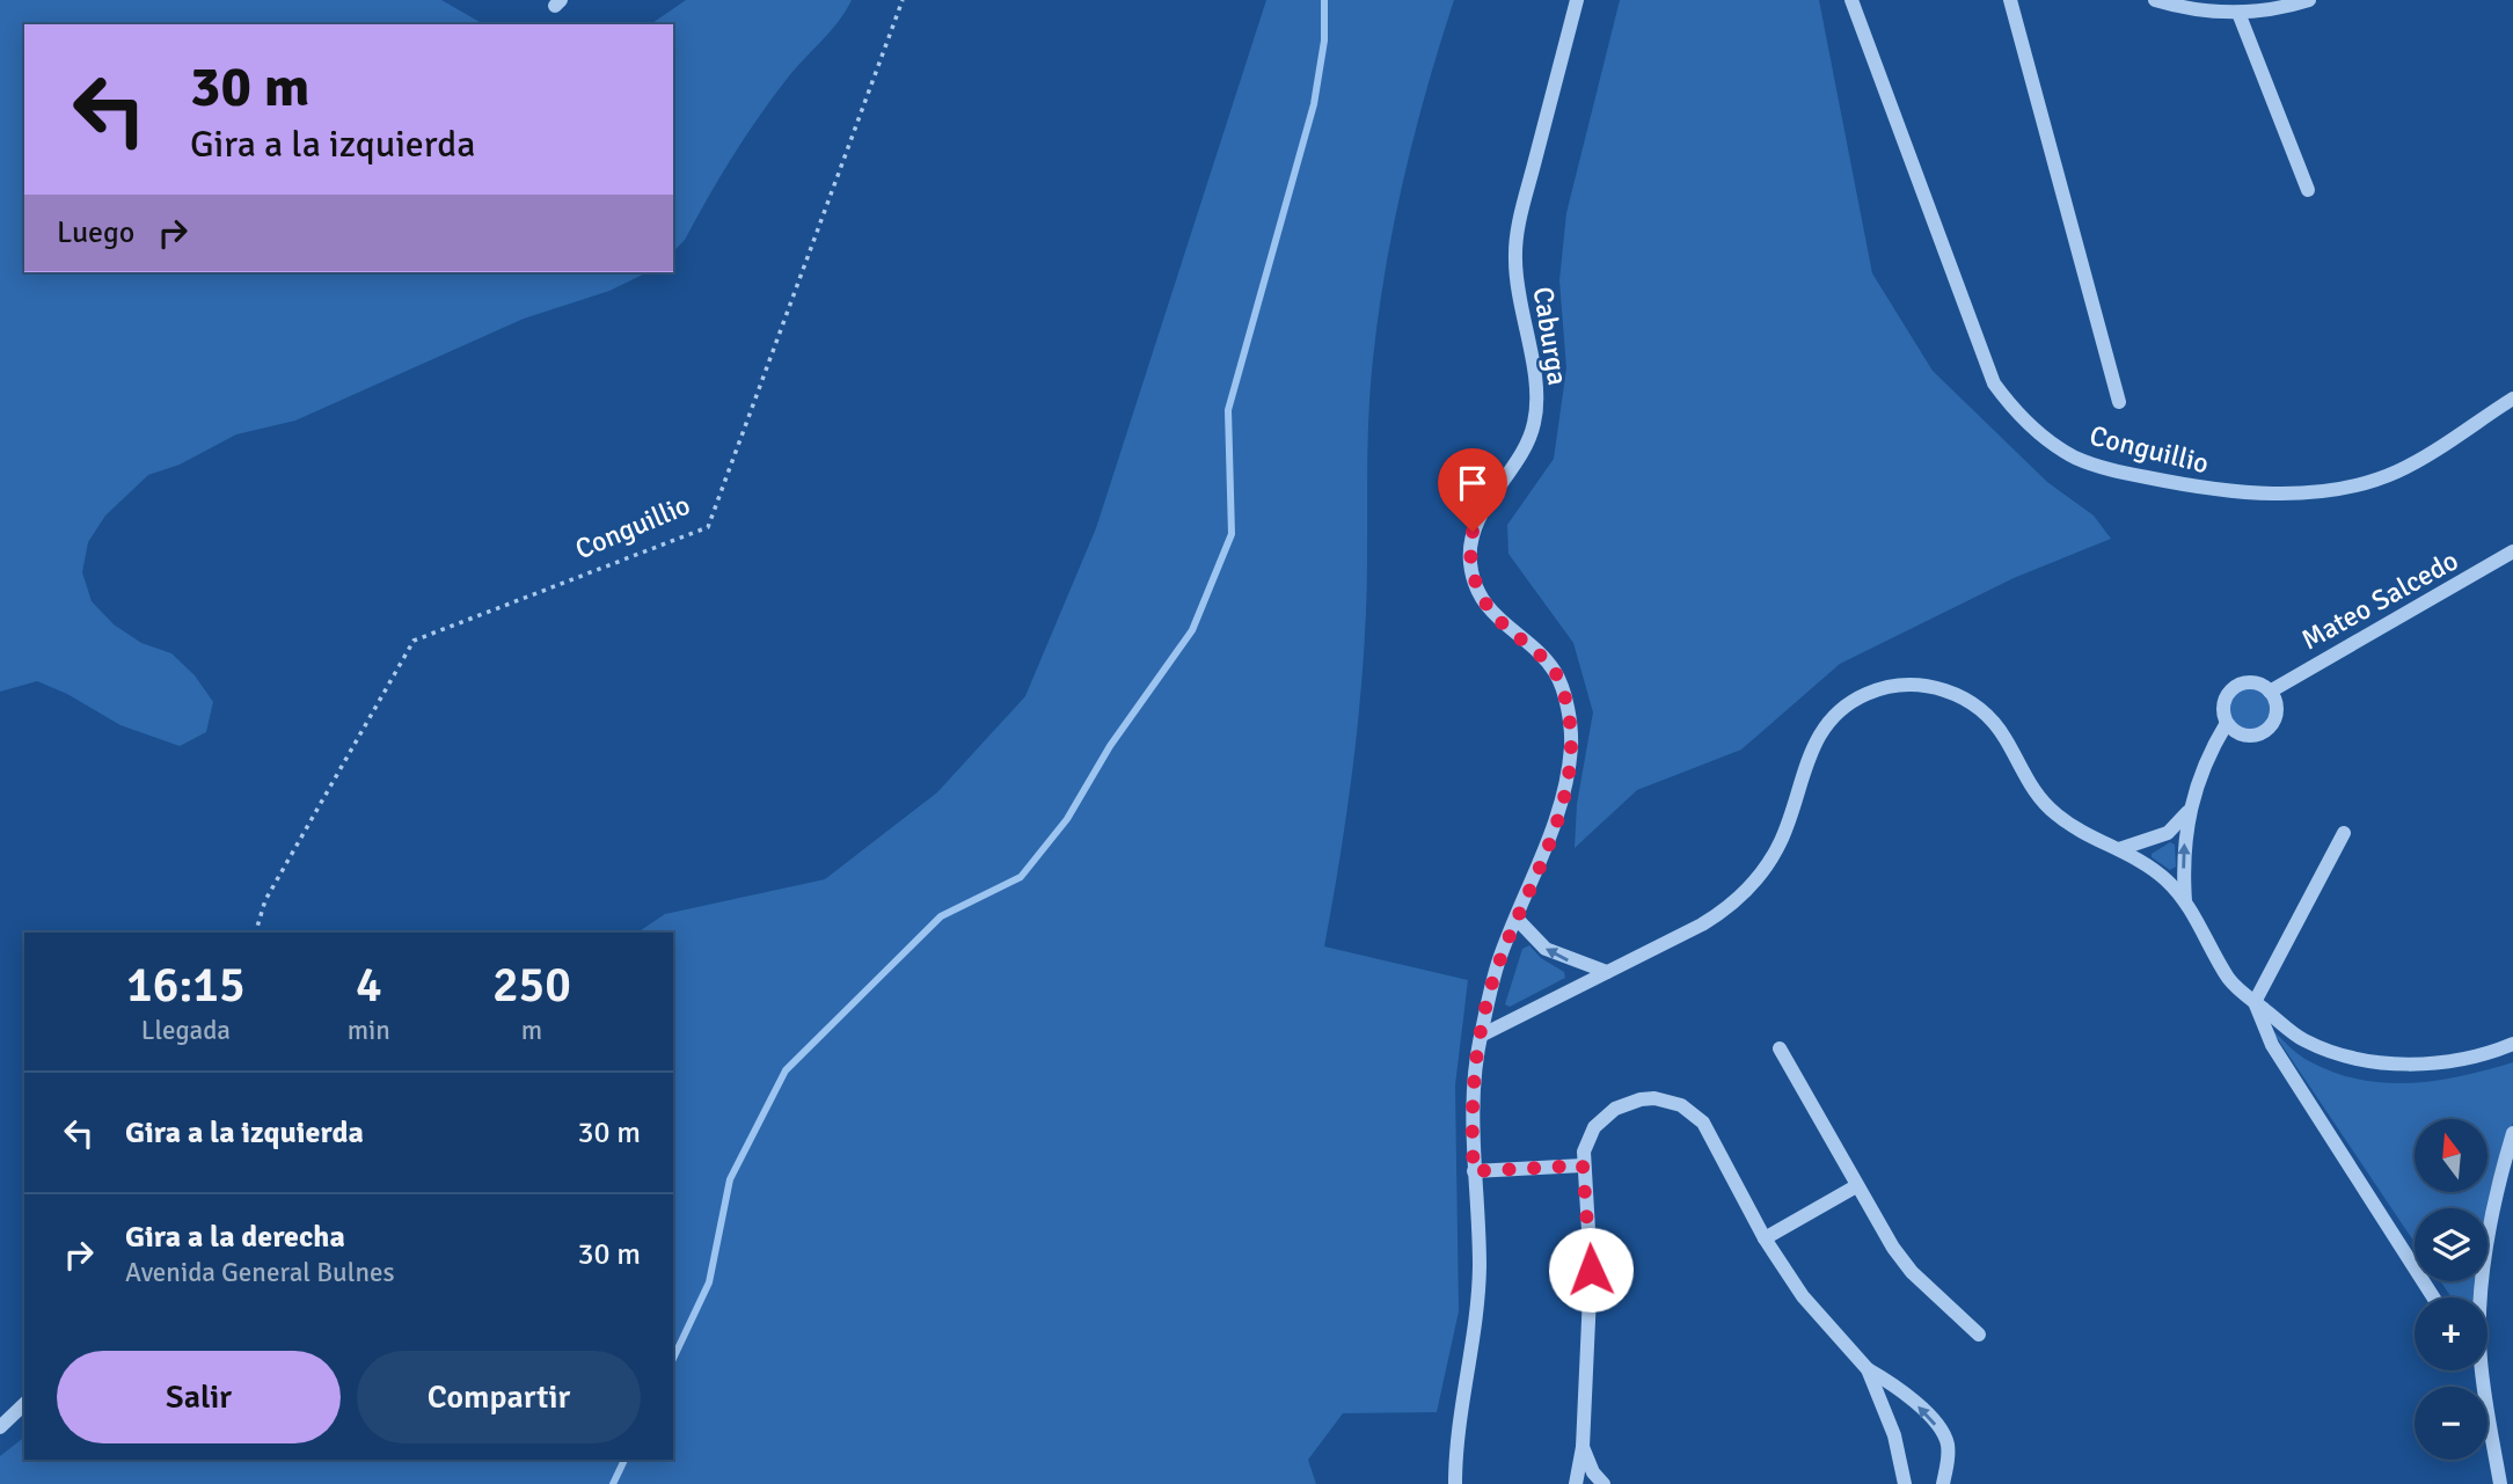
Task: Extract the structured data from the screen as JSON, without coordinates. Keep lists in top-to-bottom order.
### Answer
{
  "streets": {
    "street": ["Caburga", "Conguillio", "Mateo Salcedo"]
  },
  "north": "top",
  "page": {
    "turn": ["30 m", "Gira a la izquierda"],
    "then": "Luego",
    "eta": [
      "16:15",
      "Llegada",
      "4",
      "min",
      "250",
      "m"
    ],
    "list": [
      {
        "name": "Gira a la izquierda",
        "value": "30 m"
      },
      {
        "name": "Gira a la derecha",
        "note": "Avenida General Bulnes",
        "value": "30 m"
      }
    ],
    "map_buttons": ["+", "−"],
    "buttons": ["Salir", "Compartir"]
  }
}
